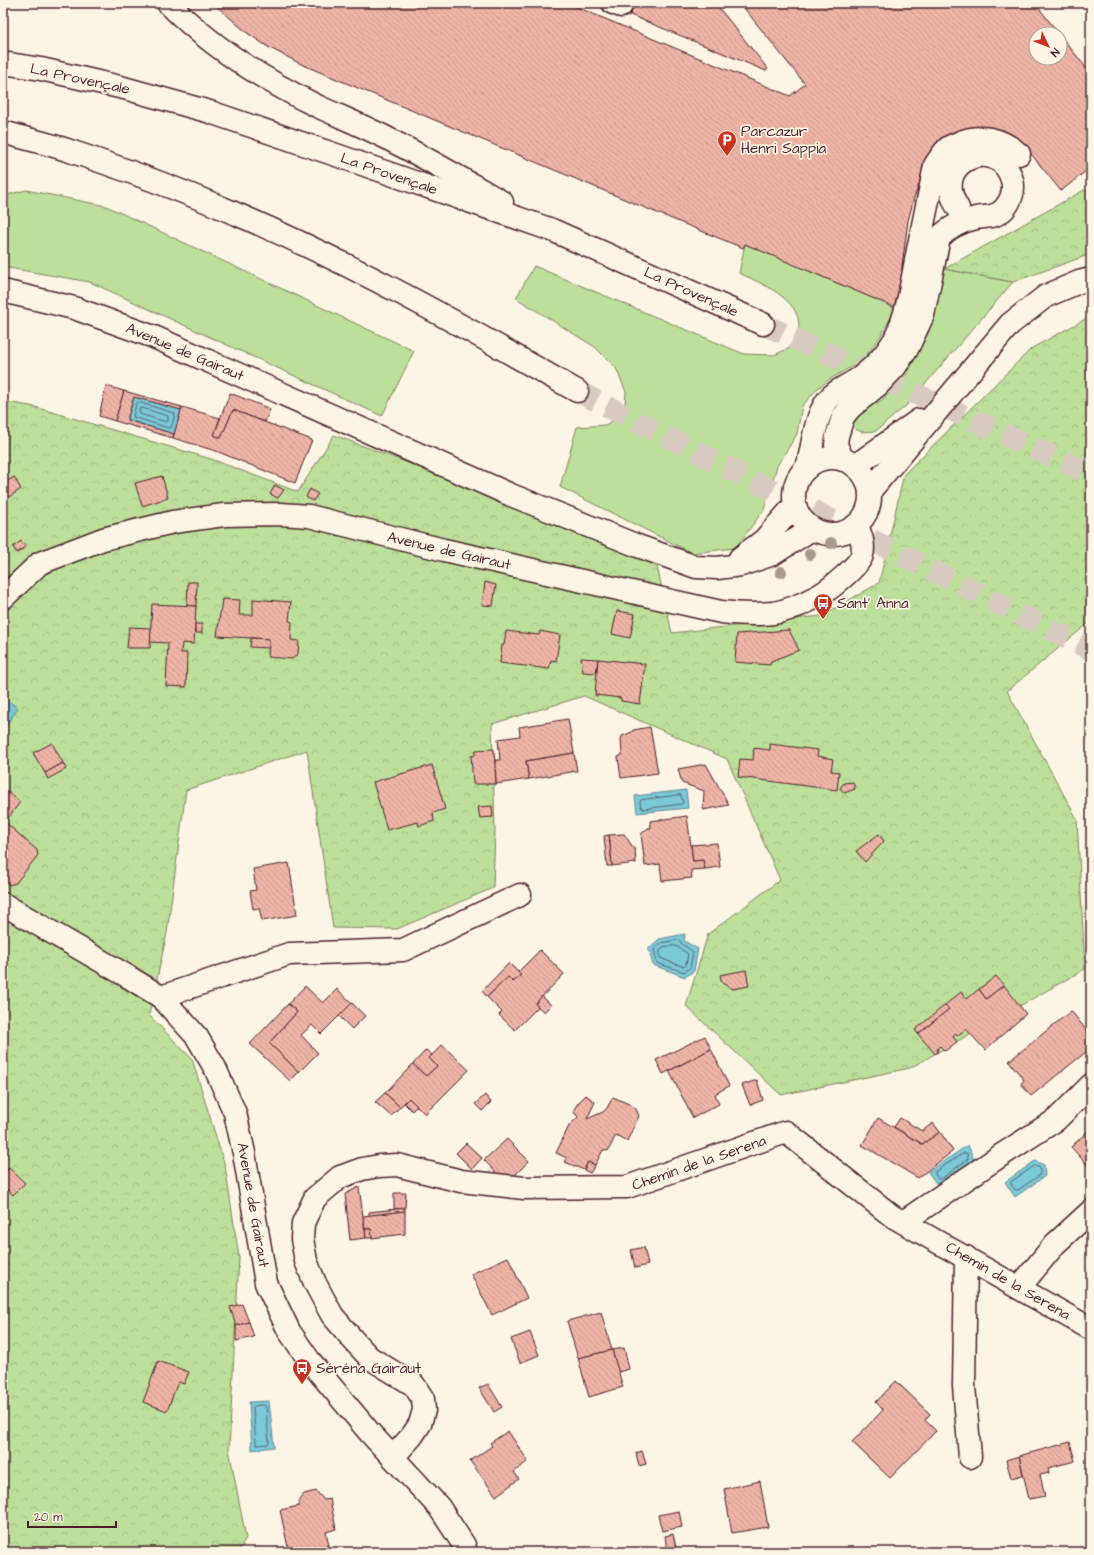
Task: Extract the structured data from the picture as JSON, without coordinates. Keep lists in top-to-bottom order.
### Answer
{
  "streets": {
    "main road": ["La Provençale", "Avenue de Gairaut", "Chemin de la Serena"]
  },
  "crossings": [
    ["Avenue de Gairaut", "Chemin de la Serena"]
  ],
  "places": {
    "parking": ["Parcazur Henri Sappia"],
    "bus stop": ["Sant' Anna", "Séréna Gairaut"]
  },
  "scale_bar": "20 m",
  "north": "bottom right"
}
